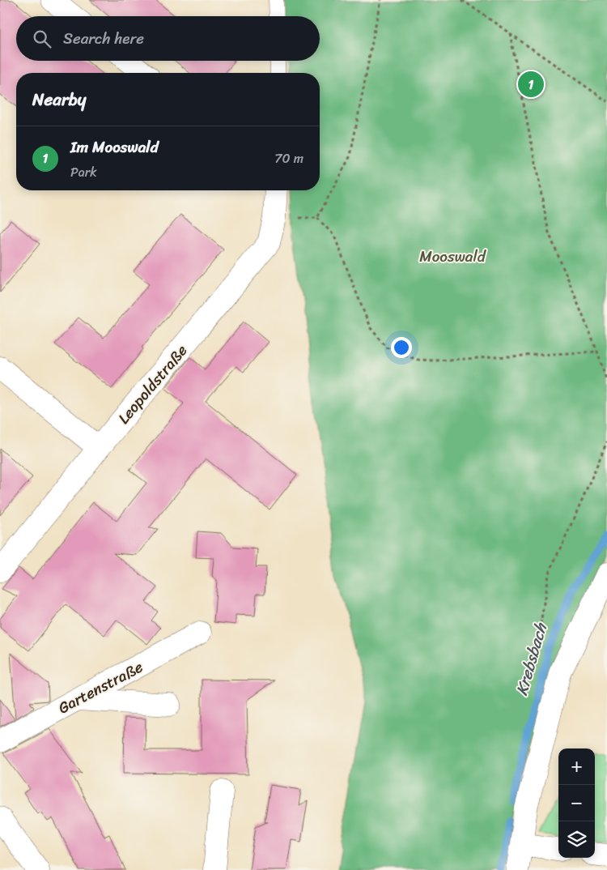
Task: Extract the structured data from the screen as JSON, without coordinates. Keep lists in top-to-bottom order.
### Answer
{
  "streets": {
    "street": ["Leopoldstraße", "Gartenstraße"]
  },
  "water": ["Krebsbach"],
  "parks": ["Mooswald"],
  "page": {
    "search": "Search here",
    "pins": "1",
    "heading": "Nearby",
    "list": [
      {
        "mark": "1",
        "name": "Im Mooswald",
        "note": "Park",
        "value": "70 m"
      }
    ],
    "map_buttons": ["+", "−"]
  }
}
